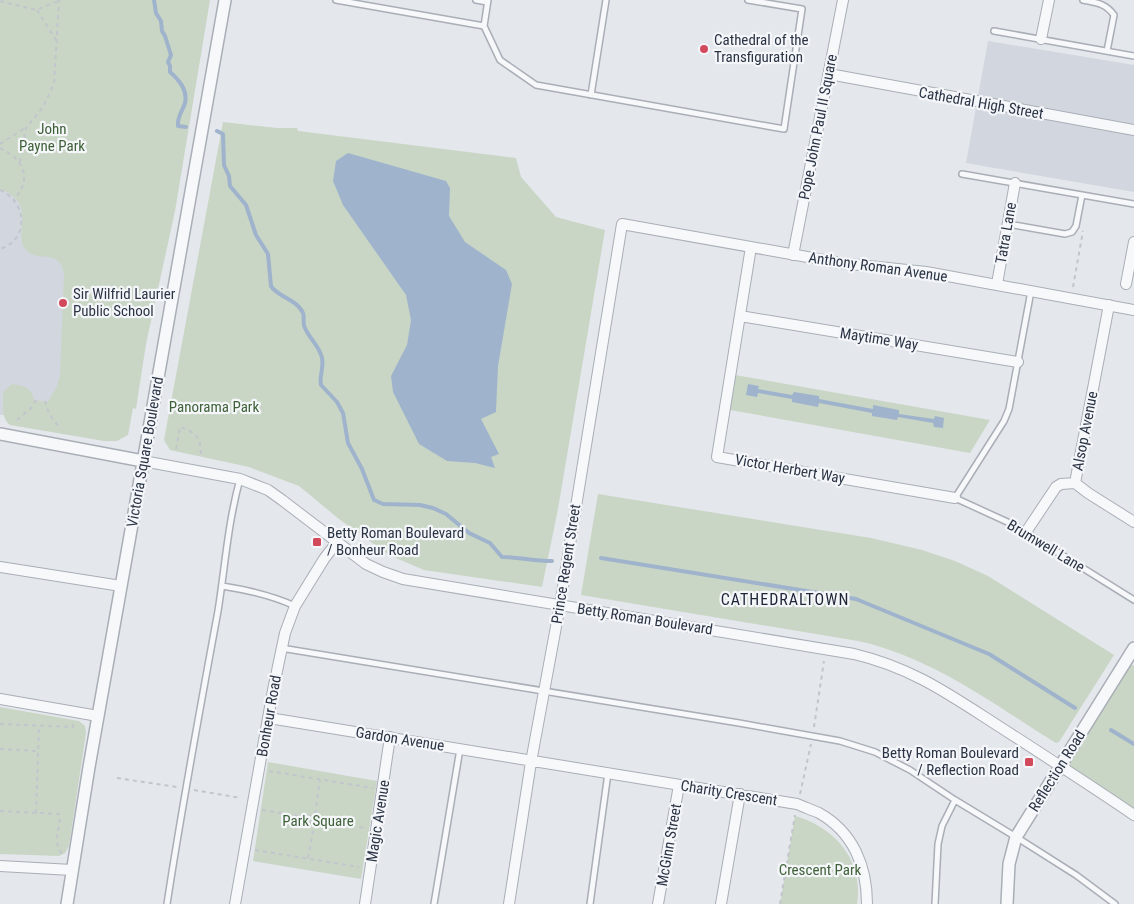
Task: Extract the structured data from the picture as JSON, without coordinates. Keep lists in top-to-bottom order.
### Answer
{
  "streets": {
    "street": [
      "Cathedral High Street",
      "Pope John Paul II Square",
      "Tatra Lane",
      "Anthony Roman Avenue",
      "Maytime Way",
      "Alsop Avenue",
      "Victoria Square Boulevard",
      "Victor Herbert Way",
      "Prince Regent Street",
      "Betty Roman Boulevard",
      "Bonheur Road",
      "Gardon Avenue",
      "Reflection Road",
      "Charity Crescent",
      "Magic Avenue",
      "McGinn Street"
    ],
    "lane": ["Brumwell Lane"]
  },
  "crossings": [
    ["Cathedral High Street", "Pope John Paul II Square"],
    ["Pope John Paul II Square", "Anthony Roman Avenue"],
    ["Tatra Lane", "Anthony Roman Avenue"],
    ["Anthony Roman Avenue", "Alsop Avenue"],
    ["Anthony Roman Avenue", "Victor Herbert Way"],
    ["Anthony Roman Avenue", "Prince Regent Street"],
    ["Maytime Way", "Victor Herbert Way"],
    ["Alsop Avenue", "Brumwell Lane"],
    ["Victoria Square Boulevard", "Betty Roman Boulevard"],
    ["Victor Herbert Way", "Brumwell Lane"],
    ["Prince Regent Street", "Betty Roman Boulevard"],
    ["Prince Regent Street", "Gardon Avenue"],
    ["Prince Regent Street", "Charity Crescent"],
    ["Betty Roman Boulevard", "Bonheur Road"],
    ["Betty Roman Boulevard", "Reflection Road"],
    ["Bonheur Road", "Gardon Avenue"],
    ["Gardon Avenue", "Charity Crescent"],
    ["Gardon Avenue", "Magic Avenue"],
    ["Charity Crescent", "McGinn Street"]
  ],
  "districts": ["CATHEDRALTOWN"],
  "parks": [
    "John Payne Park",
    "Panorama Park",
    "Park Square",
    "Crescent Park"
  ],
  "places": {
    "other": ["Cathedral of the Transfiguration", "Sir Wilfrid Laurier Public School"],
    "transit": ["Betty Roman Boulevard / Bonheur Road", "Betty Roman Boulevard / Reflection Road"]
  }
}
